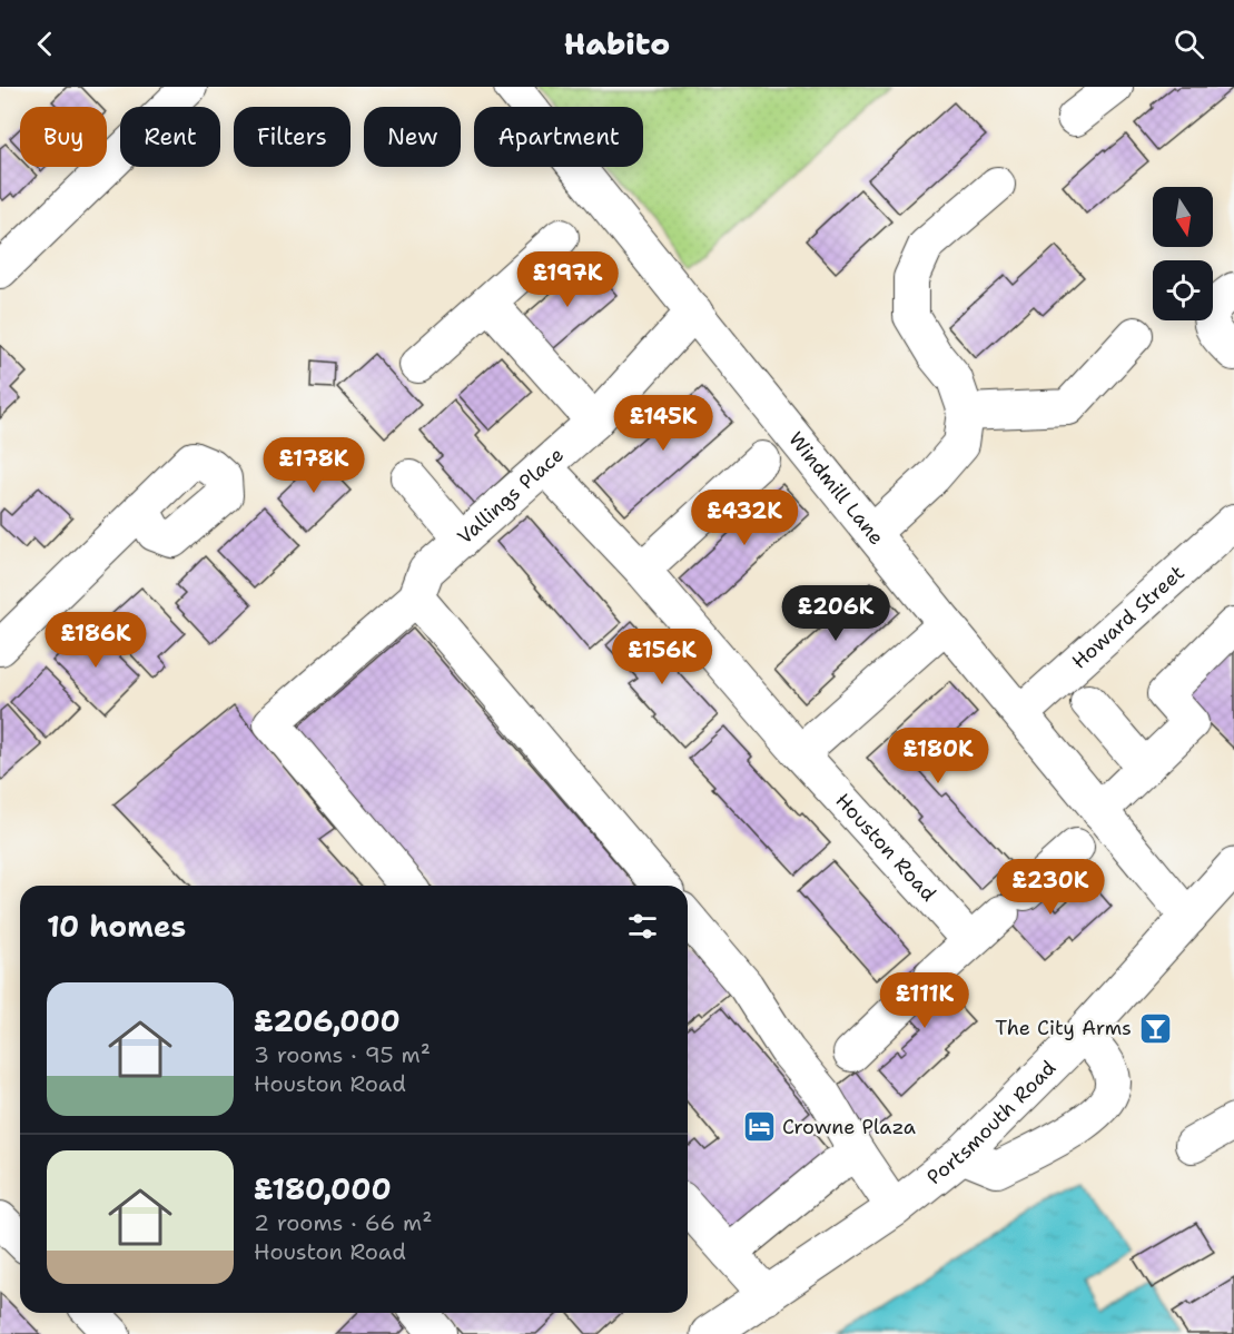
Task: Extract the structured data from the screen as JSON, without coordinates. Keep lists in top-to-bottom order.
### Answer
{
  "streets": {
    "main road": ["Portsmouth Road"],
    "street": [
      "Windmill Lane",
      "Vallings Place",
      "Howard Street",
      "Houston Road"
    ]
  },
  "crossings": [
    ["Windmill Lane", "Vallings Place"],
    ["Windmill Lane", "Howard Street"],
    ["Windmill Lane", "Portsmouth Road"]
  ],
  "places": {
    "bar": ["The City Arms"],
    "hotel": ["Crowne Plaza"]
  },
  "north": "bottom",
  "page": {
    "header": "Habito",
    "chip": [
      "Buy",
      "Rent",
      "Filters",
      "New",
      "Apartment"
    ],
    "price": [
      "£197K",
      "£145K",
      "£178K",
      "£432K",
      "£206K",
      "£186K",
      "£156K",
      "£180K",
      "£230K",
      "£111K"
    ],
    "heading": "10 homes",
    "list": [
      {
        "name": "£206,000",
        "note": "3 rooms · 95 m² · Houston Road"
      },
      {
        "name": "£180,000",
        "note": "2 rooms · 66 m² · Houston Road"
      }
    ]
  }
}
